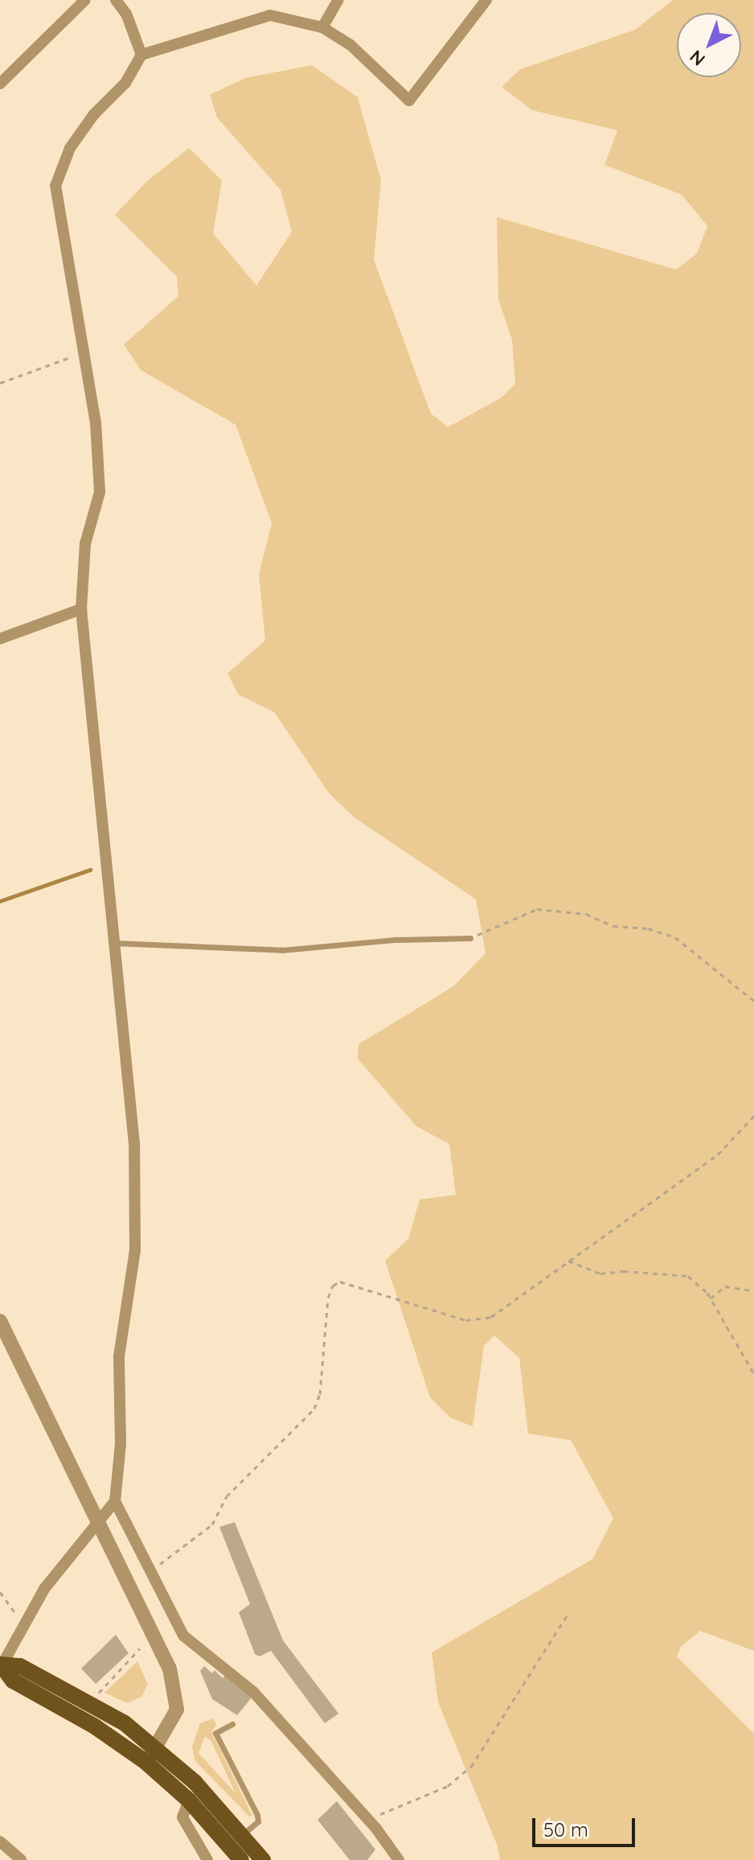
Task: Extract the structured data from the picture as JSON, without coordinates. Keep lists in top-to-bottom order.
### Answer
{
  "scale_bar": "50 m",
  "north": "bottom left"
}
